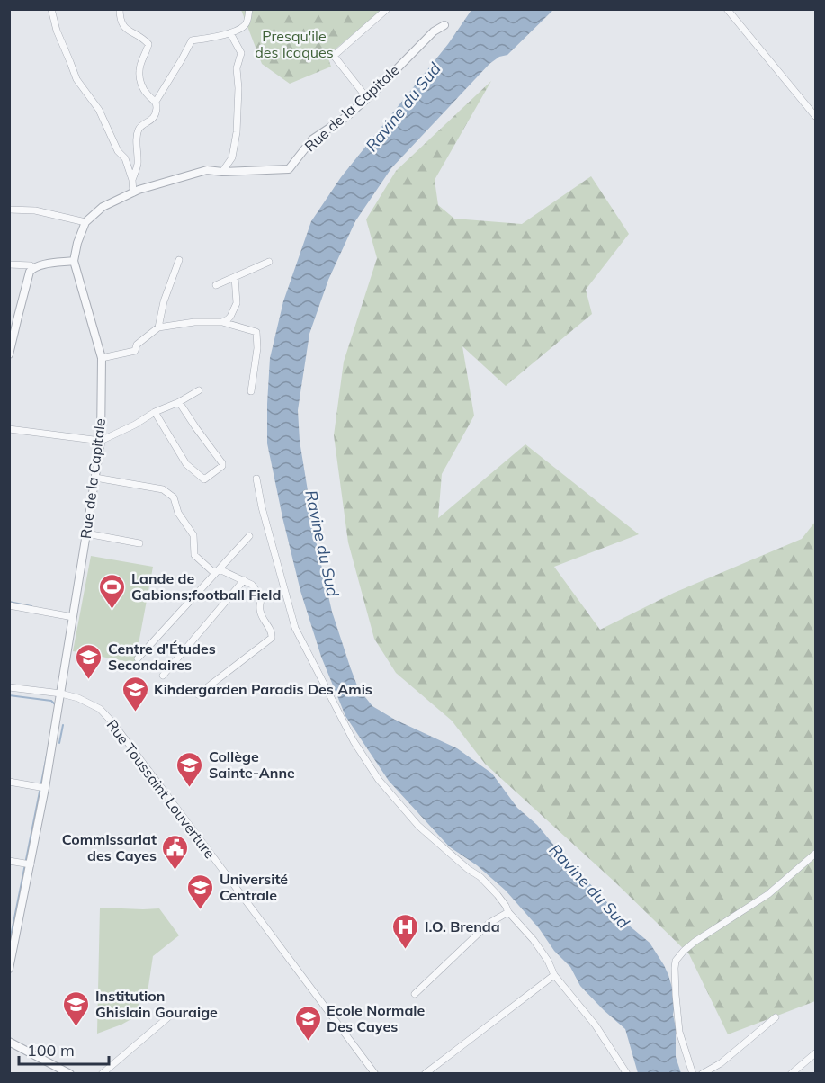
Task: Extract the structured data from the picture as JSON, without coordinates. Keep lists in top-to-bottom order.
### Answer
{
  "streets": {
    "street": ["Rue de la Capitale", "Rue Toussaint Louverture"]
  },
  "crossings": [
    ["Rue de la Capitale", "Rue Toussaint Louverture"]
  ],
  "water": ["Ravine du Sud"],
  "parks": ["Presqu'ile des Icaques"],
  "places": {
    "sports": ["Lande de Gabions;football Field"],
    "school or university": [
      "Centre d'Études Secondaires",
      "Kihdergarden Paradis Des Amis",
      "Collège Sainte-Anne",
      "Université Centrale",
      "Institution Ghislain Gouraige",
      "Ecole Normale Des Cayes"
    ],
    "public building": ["Commissariat des Cayes"],
    "hospital": ["I.O. Brenda"]
  },
  "scale_bar": "100 m"
}
